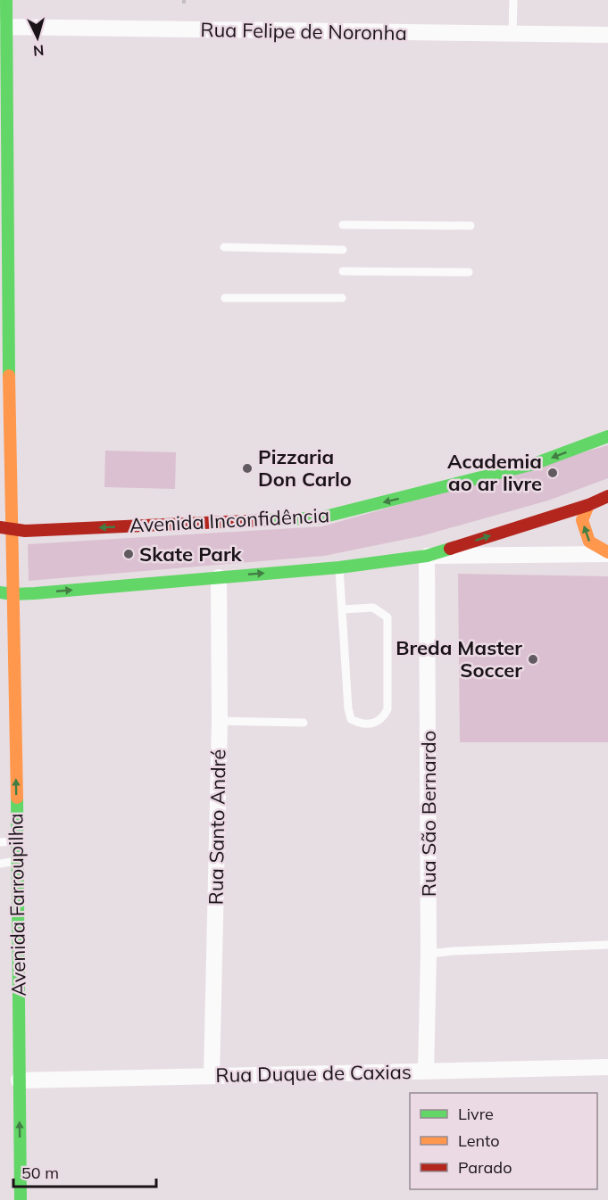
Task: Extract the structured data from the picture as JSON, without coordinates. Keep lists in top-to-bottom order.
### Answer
{
  "streets": {
    "street": [
      "Rua Felipe de Noronha",
      "Avenida Inconfidência",
      "Rua São Bernardo",
      "Rua Santo André",
      "Avenida Farroupilha",
      "Rua Duque de Caxias"
    ]
  },
  "crossings": [
    ["Rua Felipe de Noronha", "Avenida Farroupilha"],
    ["Avenida Inconfidência", "Avenida Farroupilha"],
    ["Rua São Bernardo", "Rua Duque de Caxias"],
    ["Rua Santo André", "Rua Duque de Caxias"],
    ["Avenida Farroupilha", "Rua Duque de Caxias"]
  ],
  "places": [
    "Pizzaria Don Carlo",
    "Academia ao ar livre",
    "Skate Park",
    "Breda Master Soccer"
  ],
  "legend": ["Livre", "Lento", "Parado"],
  "scale_bar": "50 m",
  "north": "bottom"
}
